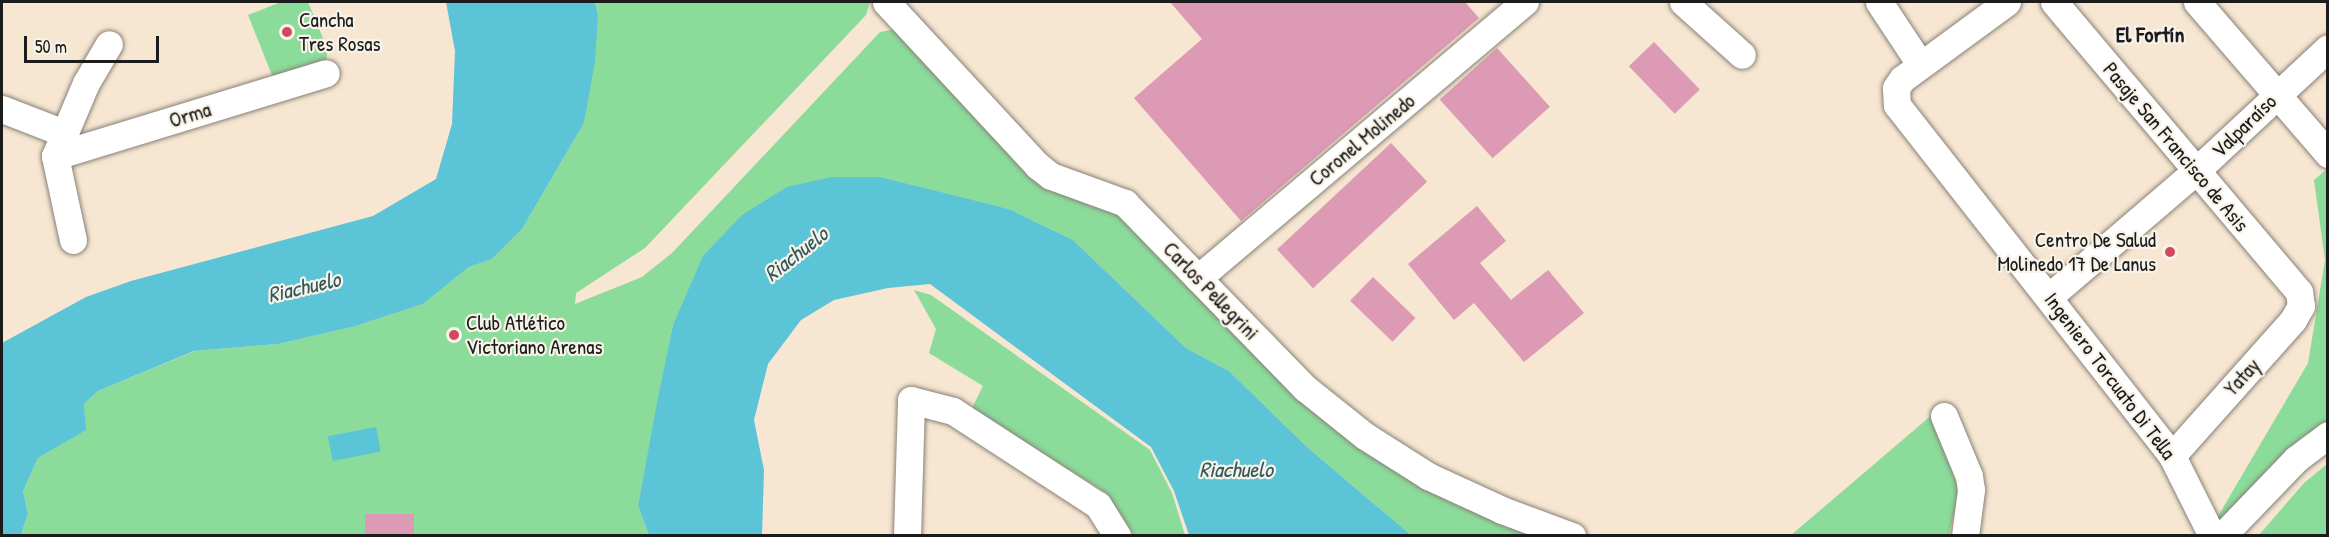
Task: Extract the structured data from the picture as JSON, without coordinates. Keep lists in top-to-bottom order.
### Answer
{
  "streets": {
    "street": [
      "Orma",
      "Valparaíso",
      "Coronel Molinedo",
      "Pasaje San Francisco de Asis",
      "Carlos Pellegrini",
      "Ingeniero Torcuato Di Tella",
      "Yatay"
    ]
  },
  "crossings": [
    ["Valparaíso", "Pasaje San Francisco de Asis"],
    ["Valparaíso", "Ingeniero Torcuato Di Tella"],
    ["Coronel Molinedo", "Carlos Pellegrini"],
    ["Pasaje San Francisco de Asis", "Yatay"],
    ["Ingeniero Torcuato Di Tella", "Yatay"]
  ],
  "districts": ["El Fortín"],
  "water": ["Riachuelo"],
  "places": ["Cancha Tres Rosas", "Centro De Salud Molinedo 17 De Lanus", "Club Atlético Victoriano Arenas"],
  "scale_bar": "50 m"
}
